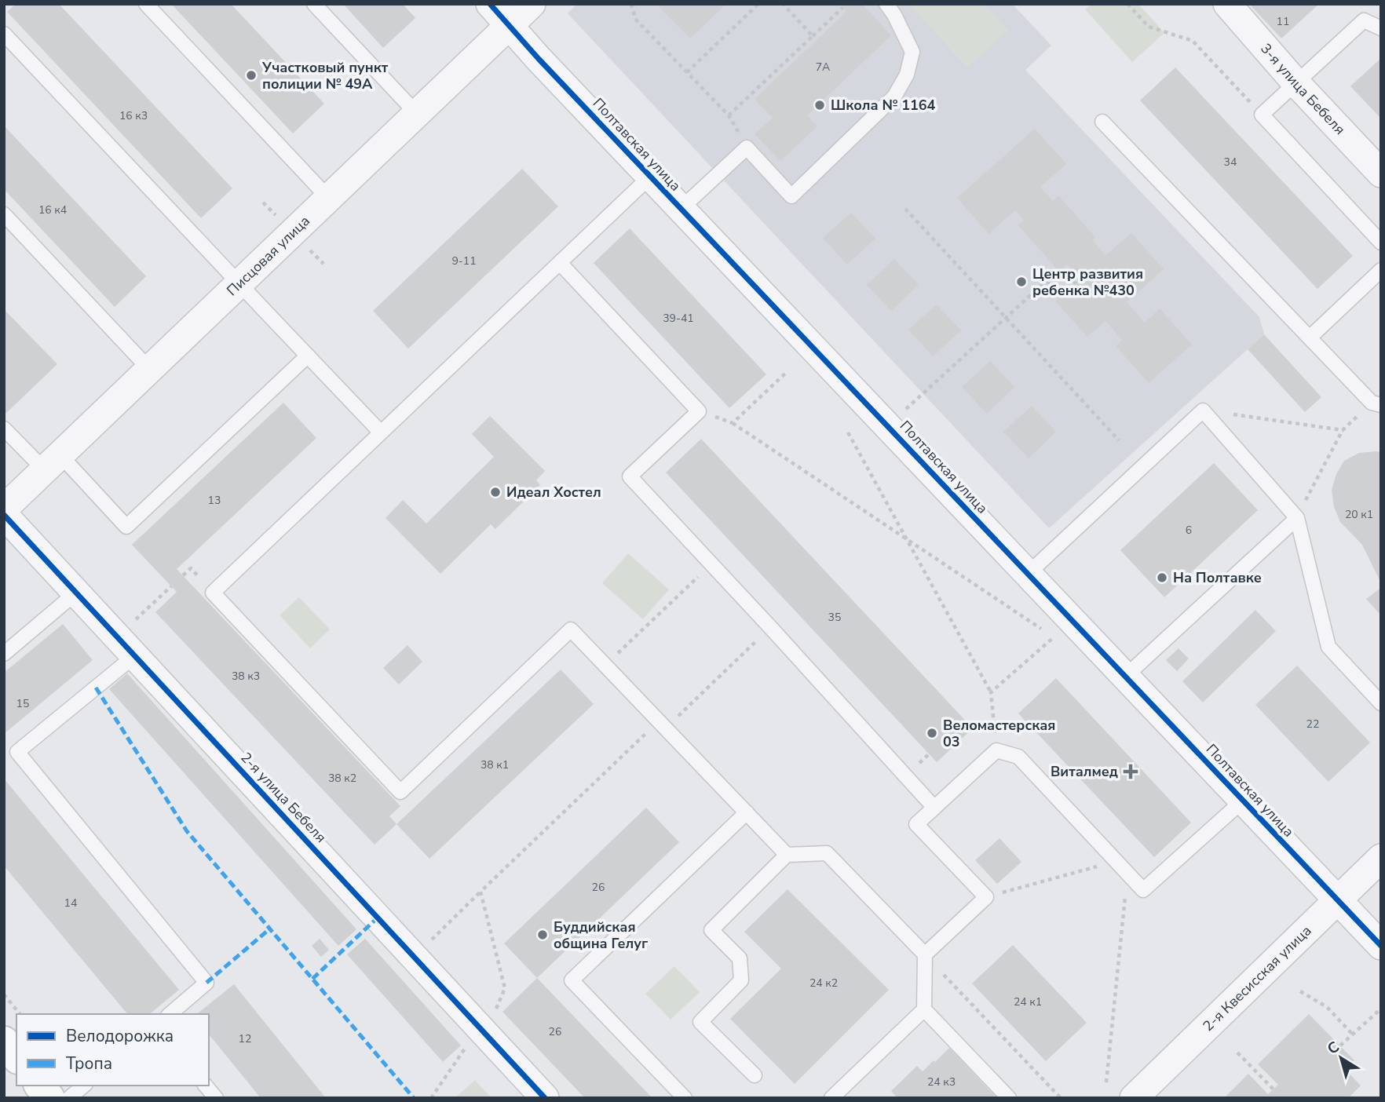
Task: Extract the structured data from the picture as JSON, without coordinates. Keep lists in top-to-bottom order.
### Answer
{
  "streets": {
    "street": [
      "3-я улица Бебеля",
      "Полтавская улица",
      "Писцовая улица",
      "2-я улица Бебеля",
      "2-я Квесисская улица"
    ]
  },
  "crossings": [
    ["Полтавская улица", "Писцовая улица"],
    ["Полтавская улица", "2-я Квесисская улица"]
  ],
  "places": {
    "other": [
      "Участковый пункт полиции № 49А",
      "Школа № 1164",
      "Центр развития ребенка №430",
      "Идеал Хостел",
      "На Полтавке",
      "Веломастерская 03",
      "Буддийская община Гелуг"
    ],
    "health": ["Виталмед"]
  },
  "house_numbers": [
    "11",
    "7А",
    "16 к3",
    "34",
    "16 к4",
    "9-11",
    "39-41",
    "13",
    "20 к1",
    "6",
    "35",
    "38 к3",
    "15",
    "22",
    "38 к1",
    "38 к2",
    "26",
    "14",
    "24 к2",
    "24 к1",
    "26",
    "12",
    "24 к3"
  ],
  "legend": ["Велодорожка", "Тропа"],
  "north": "top left"
}
